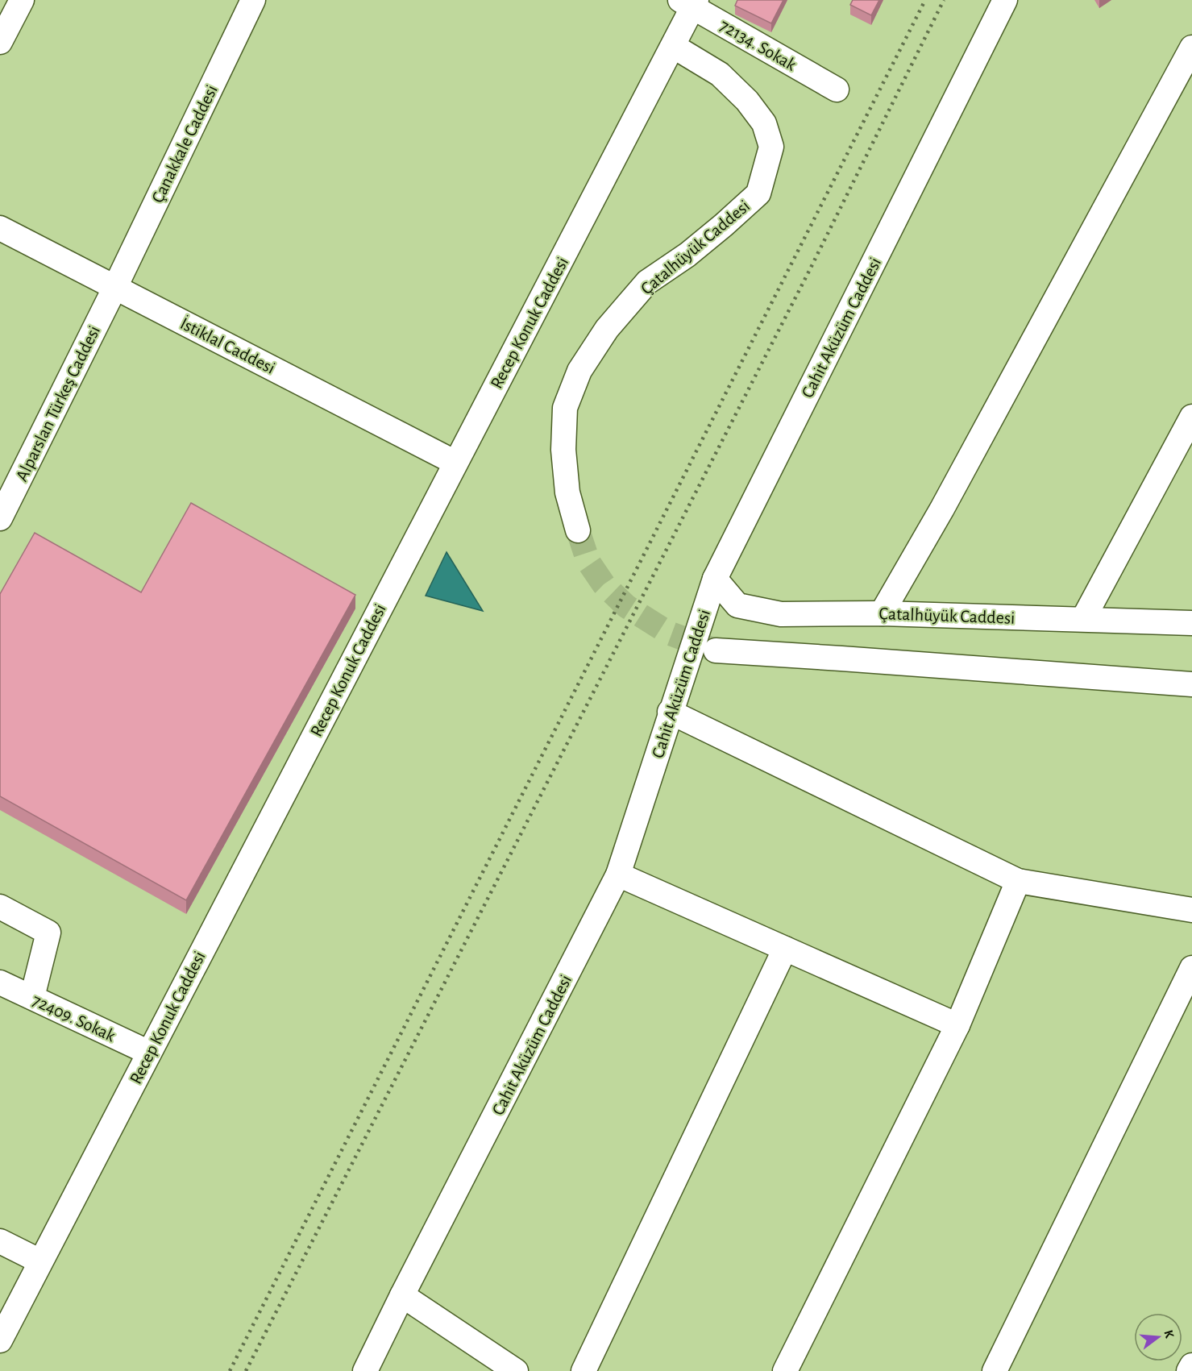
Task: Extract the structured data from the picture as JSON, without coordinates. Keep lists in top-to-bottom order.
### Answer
{
  "streets": {
    "street": [
      "72134. Sokak",
      "Çanakkale Caddesi",
      "Çatalhüyük Caddesi",
      "Recep Konuk Caddesi",
      "Cahit Aküzüm Caddesi",
      "İstiklal Caddesi",
      "Alparslan Türkeş Caddesi",
      "72409. Sokak"
    ]
  },
  "crossings": [
    ["72134. Sokak", "Recep Konuk Caddesi"],
    ["Çanakkale Caddesi", "İstiklal Caddesi"],
    ["Çanakkale Caddesi", "Alparslan Türkeş Caddesi"],
    ["Çatalhüyük Caddesi", "Recep Konuk Caddesi"],
    ["Çatalhüyük Caddesi", "Cahit Aküzüm Caddesi"],
    ["Recep Konuk Caddesi", "İstiklal Caddesi"],
    ["Recep Konuk Caddesi", "72409. Sokak"],
    ["İstiklal Caddesi", "Alparslan Türkeş Caddesi"]
  ],
  "north": "right"
}
